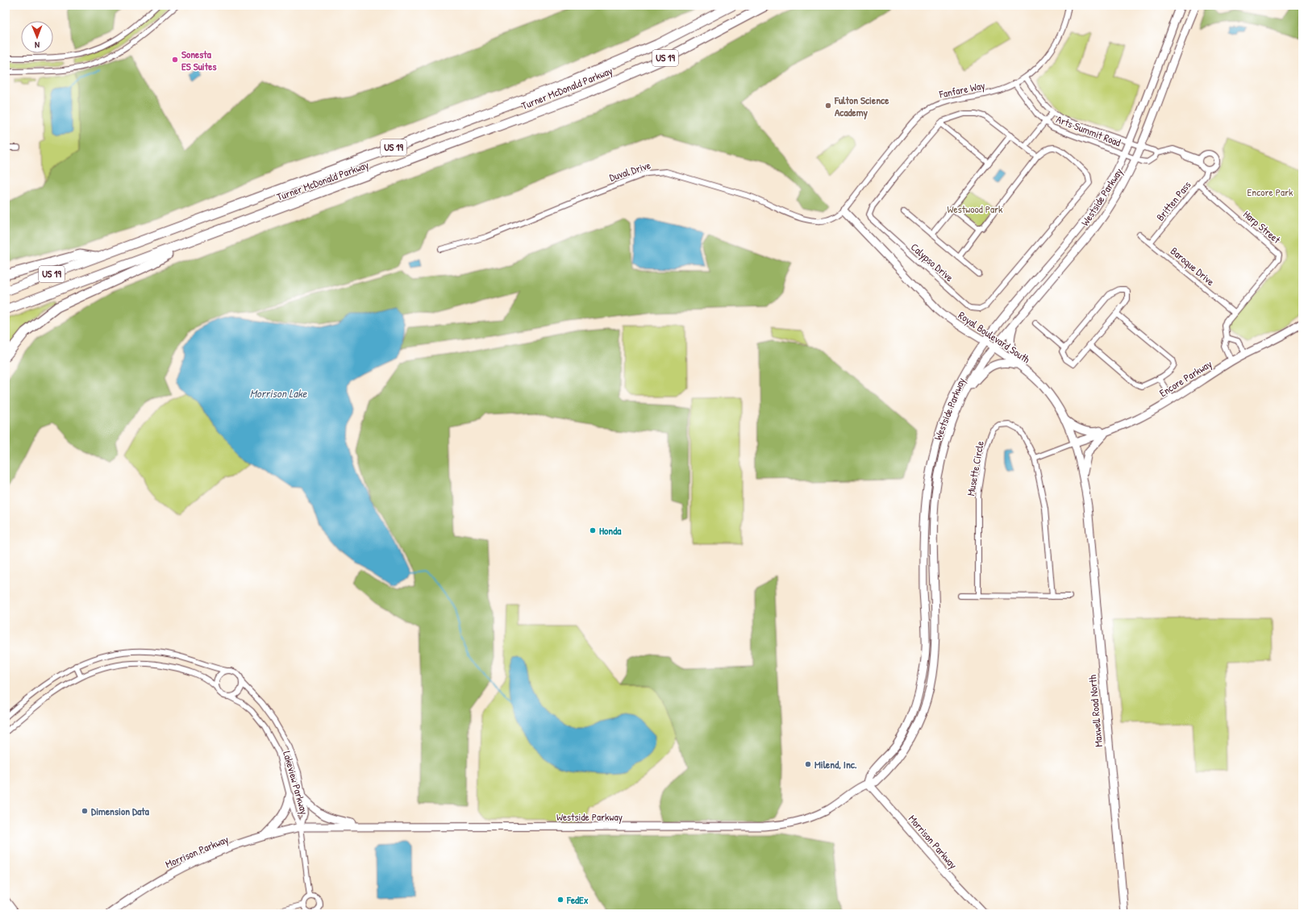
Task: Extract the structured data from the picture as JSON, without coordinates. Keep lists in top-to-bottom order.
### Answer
{
  "streets": {
    "highway": ["US 19", "Turner McDonald Parkway"],
    "main road": [
      "Westside Parkway",
      "Royal Boulevard South",
      "Encore Parkway",
      "Maxwell Road North",
      "Morrison Parkway"
    ],
    "street": [
      "Fanfare Way",
      "Arts Summit Road",
      "Duval Drive",
      "Britten Pass",
      "Harp Street",
      "Calypso Drive",
      "Baroque Drive",
      "Musette Circle",
      "Lakeview Parkway"
    ]
  },
  "crossings": [
    ["Fanfare Way", "Arts Summit Road"],
    ["Fanfare Way", "Duval Drive"],
    ["Fanfare Way", "Royal Boulevard South"],
    ["Arts Summit Road", "Westside Parkway"],
    ["Duval Drive", "Royal Boulevard South"],
    ["Westside Parkway", "Royal Boulevard South"],
    ["Westside Parkway", "Lakeview Parkway"],
    ["Westside Parkway", "Morrison Parkway"],
    ["Britten Pass", "Harp Street"],
    ["Britten Pass", "Baroque Drive"],
    ["Harp Street", "Baroque Drive"],
    ["Harp Street", "Encore Parkway"],
    ["Royal Boulevard South", "Encore Parkway"],
    ["Royal Boulevard South", "Maxwell Road North"],
    ["Lakeview Parkway", "Morrison Parkway"]
  ],
  "water": ["Morrison Lake"],
  "parks": ["Encore Park", "Westwood Park"],
  "places": [
    "Sonesta ES Suites",
    "Fulton Science Academy",
    "Honda",
    "Milend, Inc.",
    "Dimension Data",
    "FedEx"
  ],
  "north": "bottom"
}
